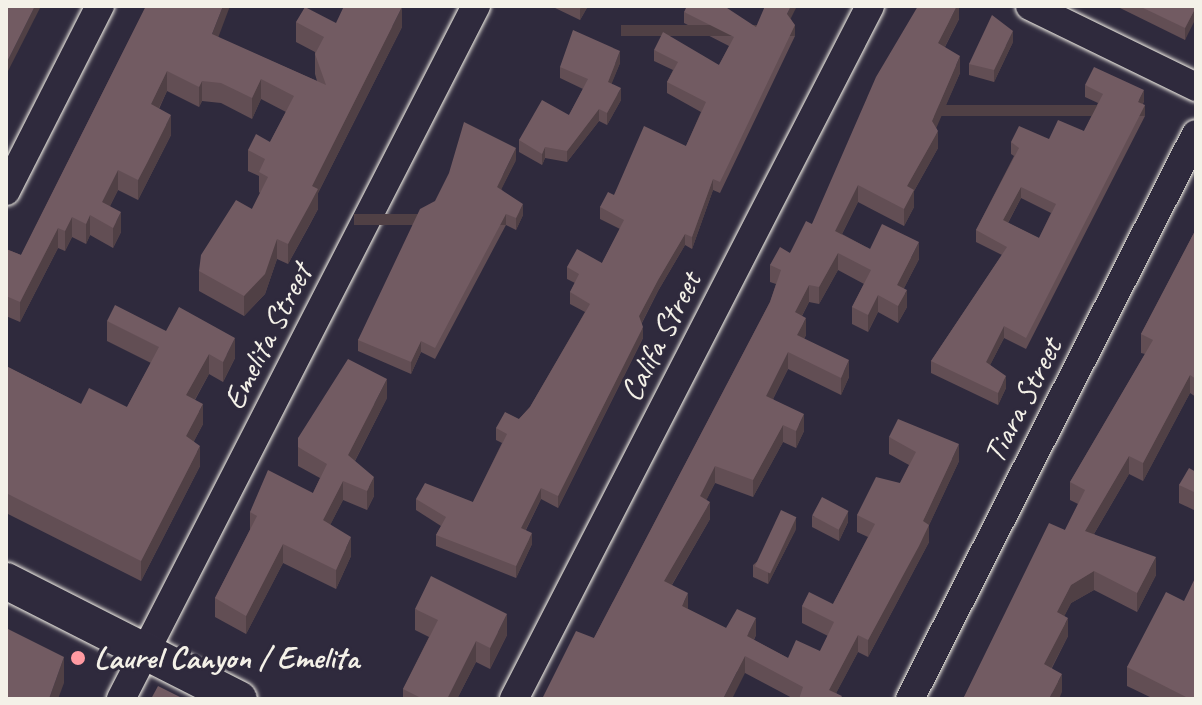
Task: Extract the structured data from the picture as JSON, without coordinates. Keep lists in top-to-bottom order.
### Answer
{
  "streets": {
    "street": ["Emelita Street", "Califa Street", "Tiara Street"]
  },
  "places": ["Laurel Canyon / Emelita"]
}
